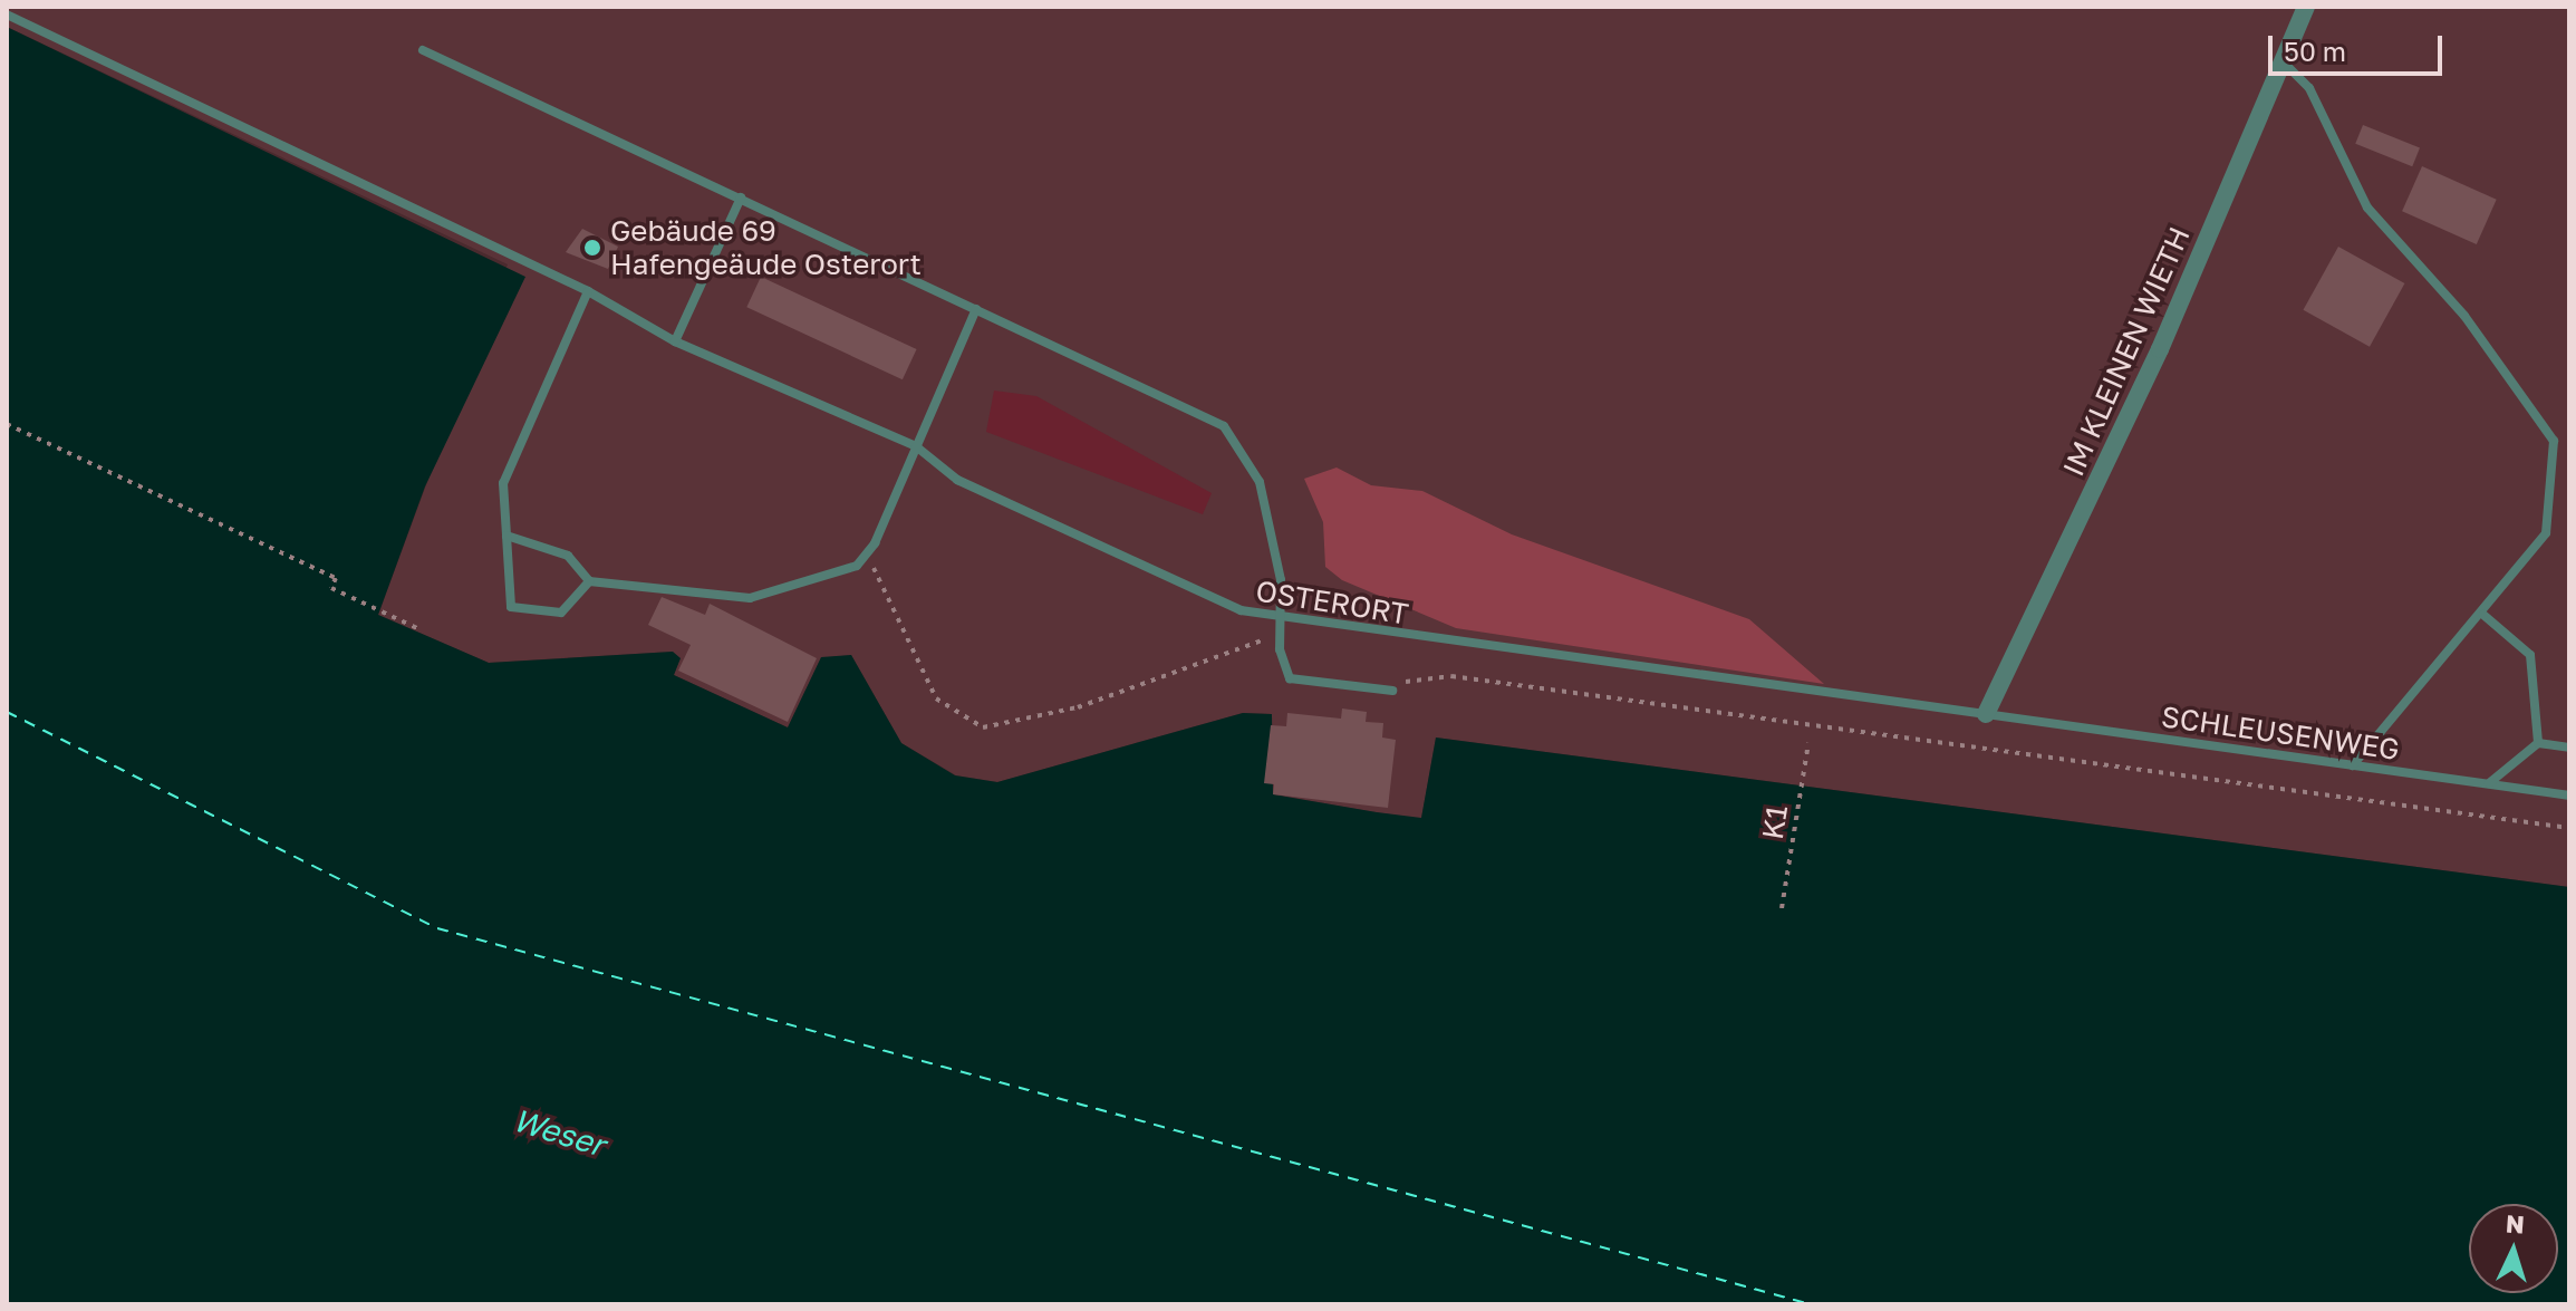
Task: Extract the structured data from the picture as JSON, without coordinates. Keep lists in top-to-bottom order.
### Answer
{
  "streets": {
    "street": ["IM KLEINEN WIETH"],
    "lane": ["OSTERORT", "SCHLEUSENWEG"],
    "path": ["K1"]
  },
  "crossings": [
    ["IM KLEINEN WIETH", "OSTERORT"],
    ["IM KLEINEN WIETH", "SCHLEUSENWEG"],
    ["OSTERORT", "SCHLEUSENWEG"]
  ],
  "water": ["Weser"],
  "places": ["Gebäude 69 Hafengeäude Osterort"],
  "scale_bar": "50 m",
  "north": "top"
}
